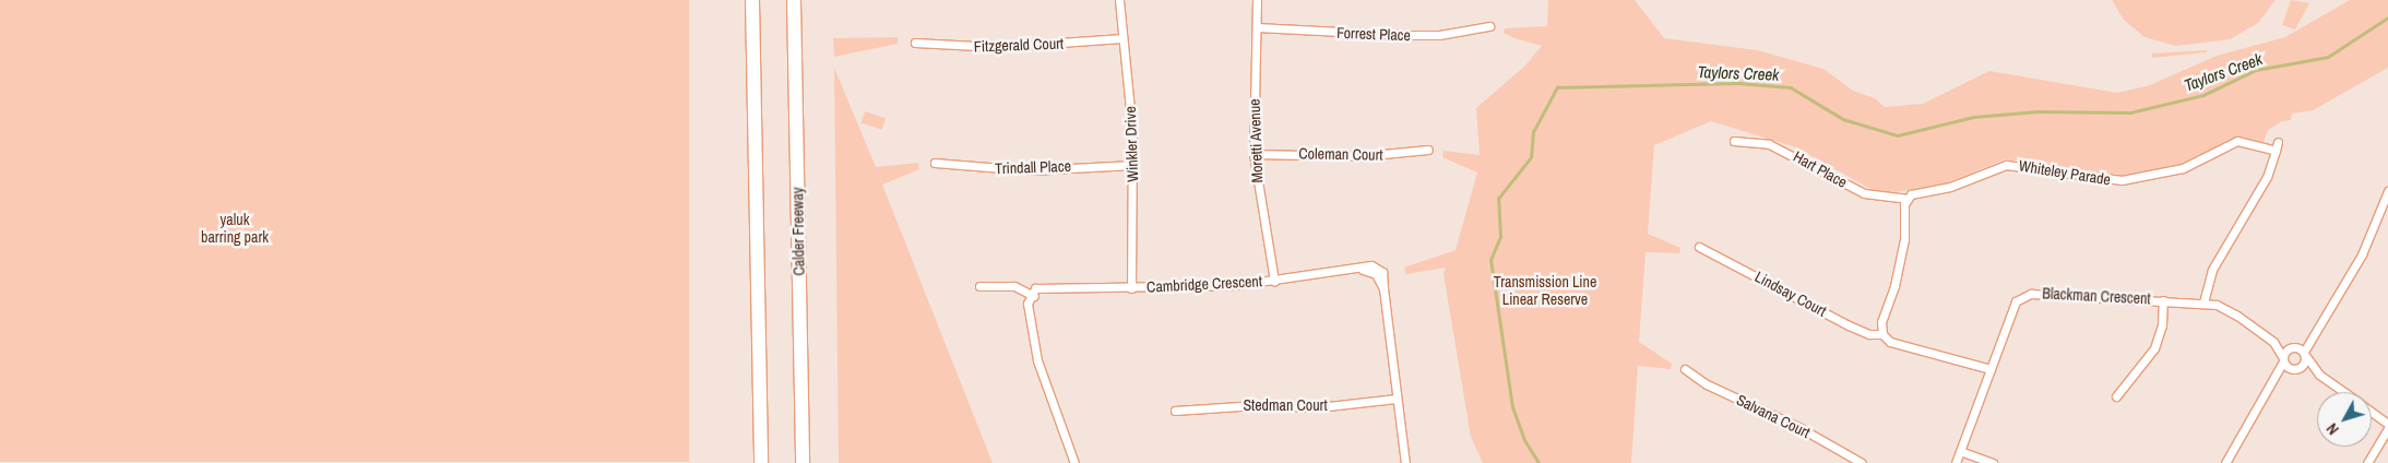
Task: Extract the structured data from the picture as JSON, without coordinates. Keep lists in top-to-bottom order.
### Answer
{
  "streets": {
    "highway": ["Calder Freeway"],
    "street": [
      "Forrest Place",
      "Fitzgerald Court",
      "Moretti Avenue",
      "Winkler Drive",
      "Coleman Court",
      "Trindall Place",
      "Hart Place",
      "Whiteley Parade",
      "Cambridge Crescent",
      "Lindsay Court",
      "Blackman Crescent",
      "Stedman Court",
      "Salvana Court"
    ]
  },
  "crossings": [
    ["Forrest Place", "Moretti Avenue"],
    ["Fitzgerald Court", "Winkler Drive"],
    ["Moretti Avenue", "Coleman Court"],
    ["Moretti Avenue", "Cambridge Crescent"],
    ["Winkler Drive", "Trindall Place"],
    ["Winkler Drive", "Cambridge Crescent"],
    ["Hart Place", "Whiteley Parade"],
    ["Whiteley Parade", "Blackman Crescent"],
    ["Cambridge Crescent", "Stedman Court"]
  ],
  "water": ["Taylors Creek"],
  "parks": ["yaluk barring park", "Transmission Line Linear Reserve"],
  "north": "bottom left"
}
